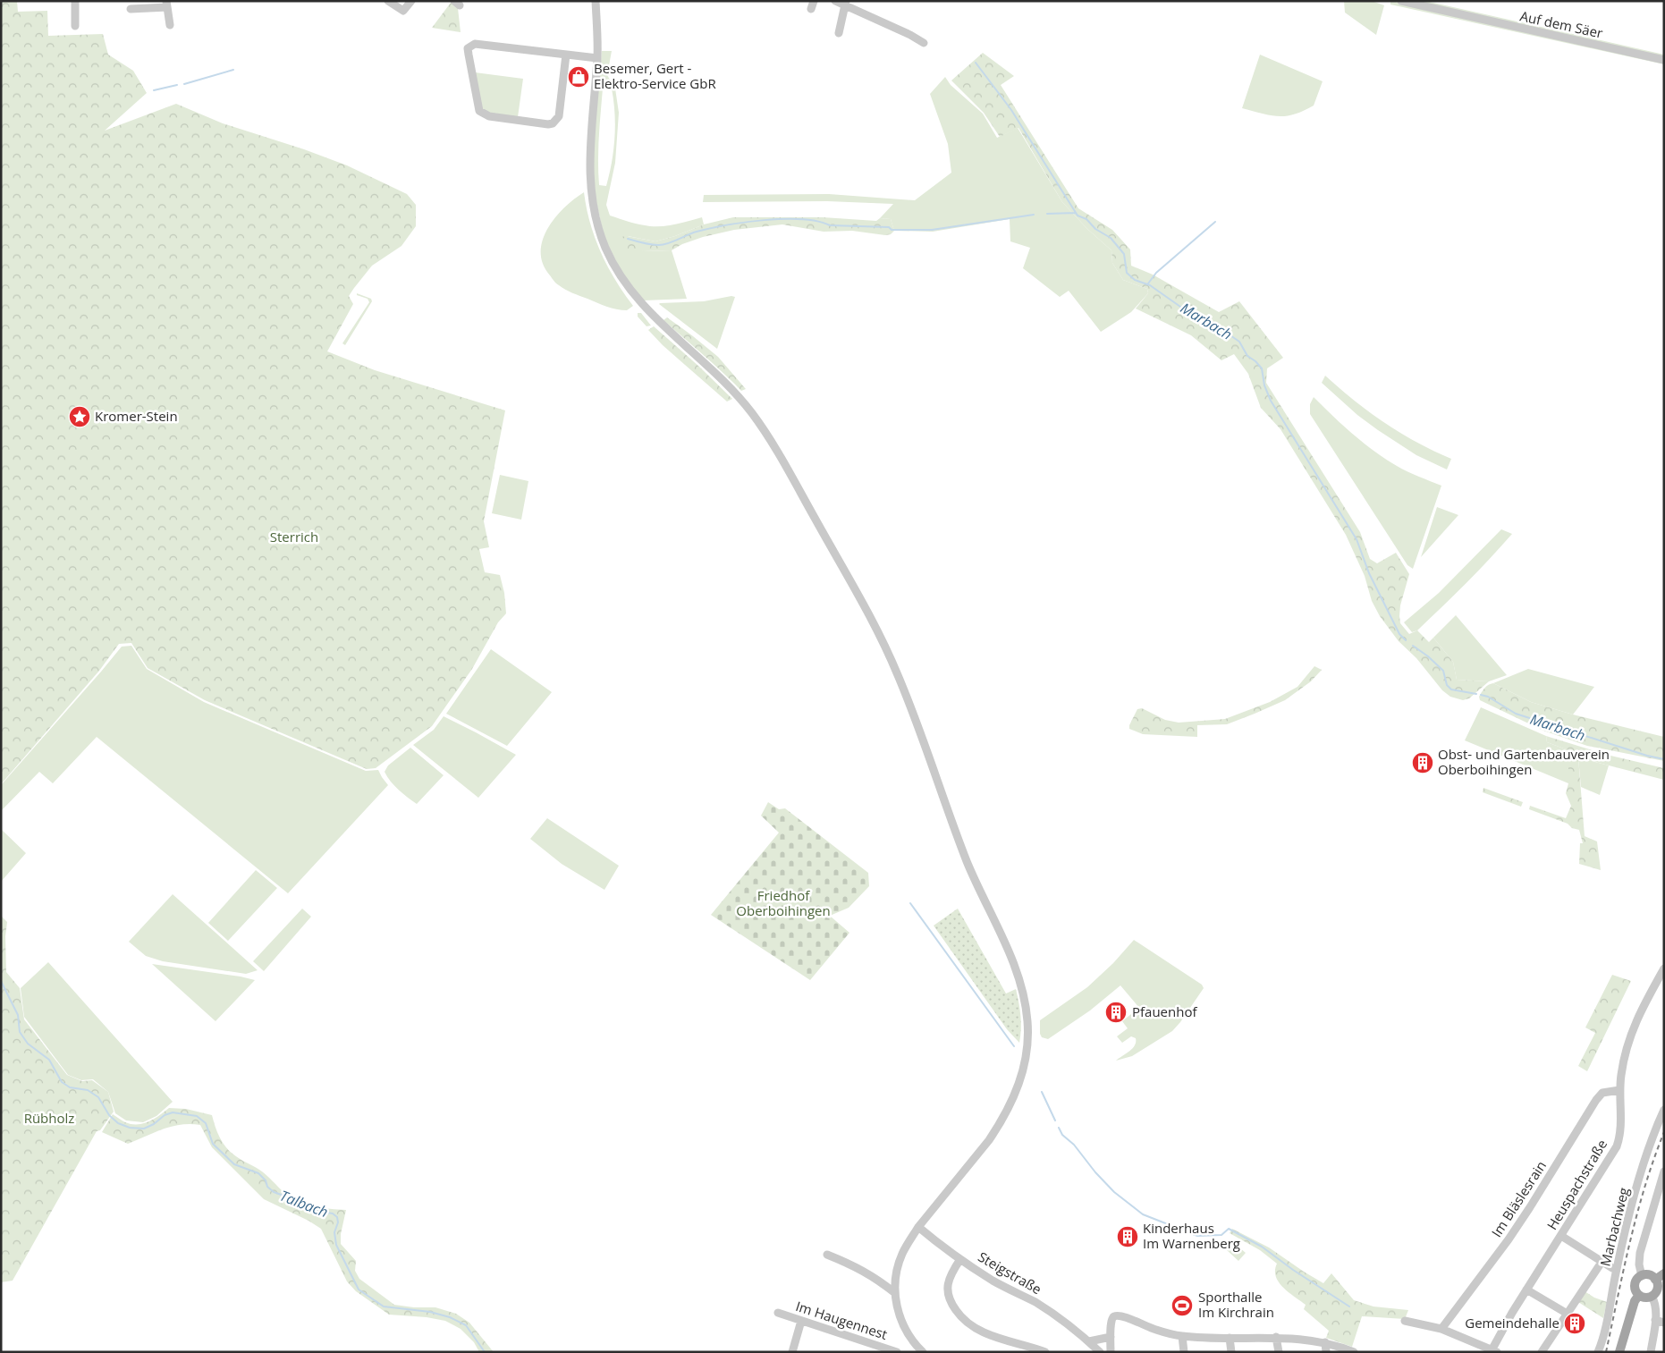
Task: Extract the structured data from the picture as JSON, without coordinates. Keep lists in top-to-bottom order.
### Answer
{
  "streets": {
    "street": [
      "Auf dem Säer",
      "Heuspachstraße",
      "Im Bläslesrain",
      "Marbachweg",
      "Steigstraße",
      "Im Haugennest"
    ]
  },
  "crossings": [
    ["Heuspachstraße", "Im Bläslesrain"]
  ],
  "water": ["Marbach", "Talbach"],
  "parks": ["Sterrich", "Friedhof Oberboihingen", "Rübholz"],
  "places": {
    "shop": ["Besemer, Gert - Elektro-Service GbR"],
    "place": ["Kromer-Stein"],
    "building": [
      "Obst- und Gartenbauverein Oberboihingen",
      "Pfauenhof",
      "Kinderhaus Im Warnenberg",
      "Gemeindehalle"
    ],
    "sports": ["Sporthalle Im Kirchrain"]
  }
}
